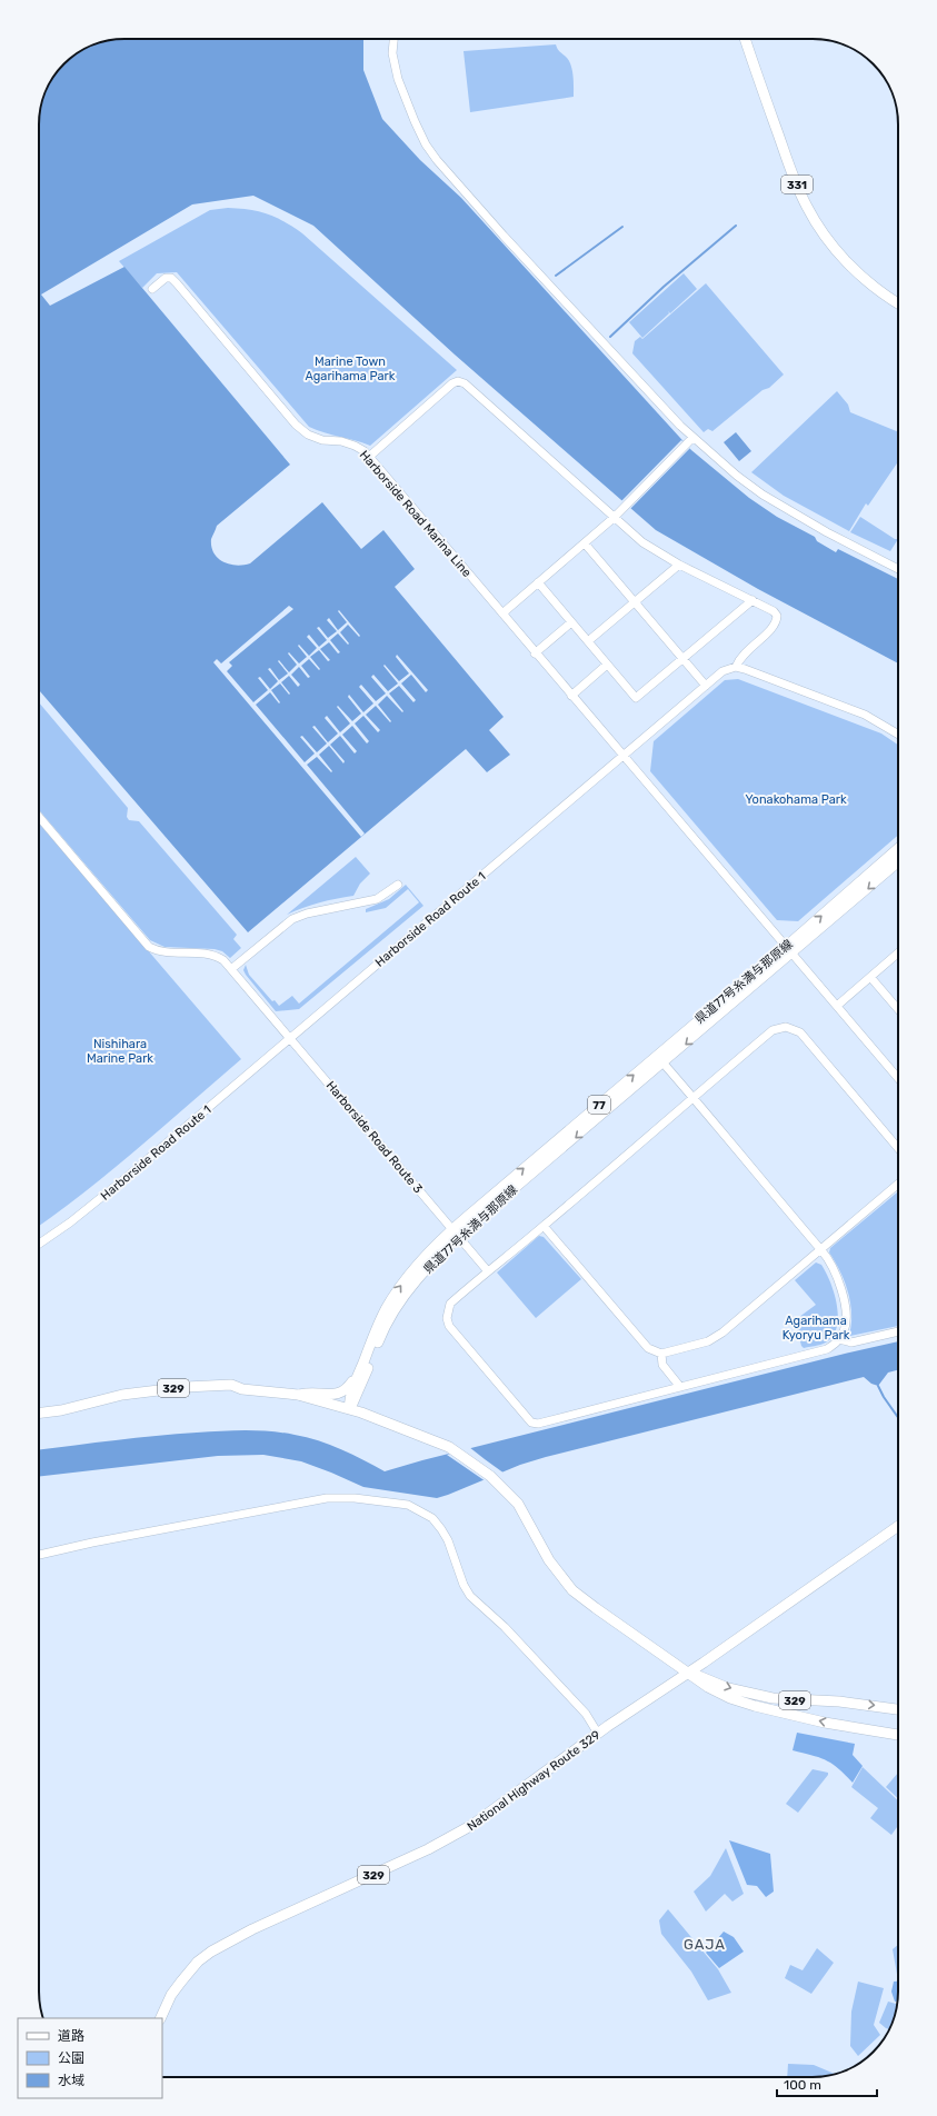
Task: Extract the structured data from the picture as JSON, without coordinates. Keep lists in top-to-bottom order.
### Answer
{
  "streets": {
    "main road": [
      "331",
      "県道77号糸満与那原線",
      "77",
      "329",
      "National Highway Route 329"
    ],
    "street": ["Harborside Road Marina Line", "Harborside Road Route 1", "Harborside Road Route 3"]
  },
  "crossings": [
    ["Harborside Road Marina Line", "Harborside Road Route 1"],
    ["Harborside Road Route 1", "Harborside Road Route 3"],
    ["県道77号糸満与那原線", "Harborside Road Route 3"],
    ["県道77号糸満与那原線", "329"],
    ["329", "National Highway Route 329"]
  ],
  "districts": ["GAJA"],
  "parks": [
    "Marine Town Agarihama Park",
    "Yonakohama Park",
    "Nishihara Marine Park",
    "Agarihama Kyoryu Park"
  ],
  "legend": ["道路", "公園", "水域"],
  "scale_bar": "100 m"
}
